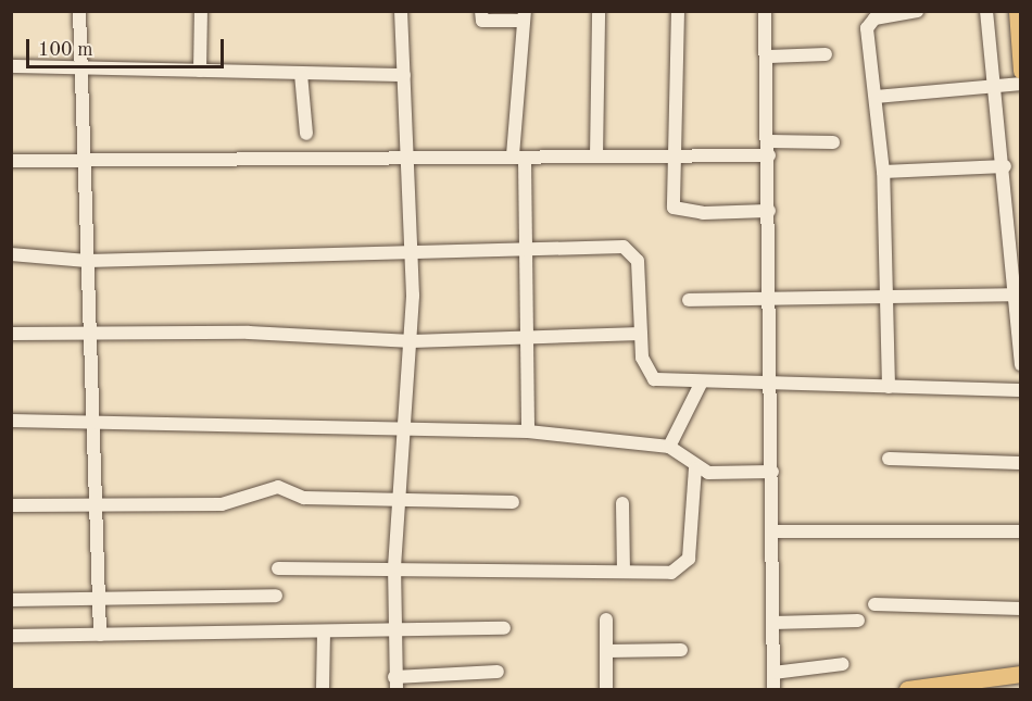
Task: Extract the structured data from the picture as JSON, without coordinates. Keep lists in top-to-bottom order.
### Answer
{
  "scale_bar": "100 m"
}
